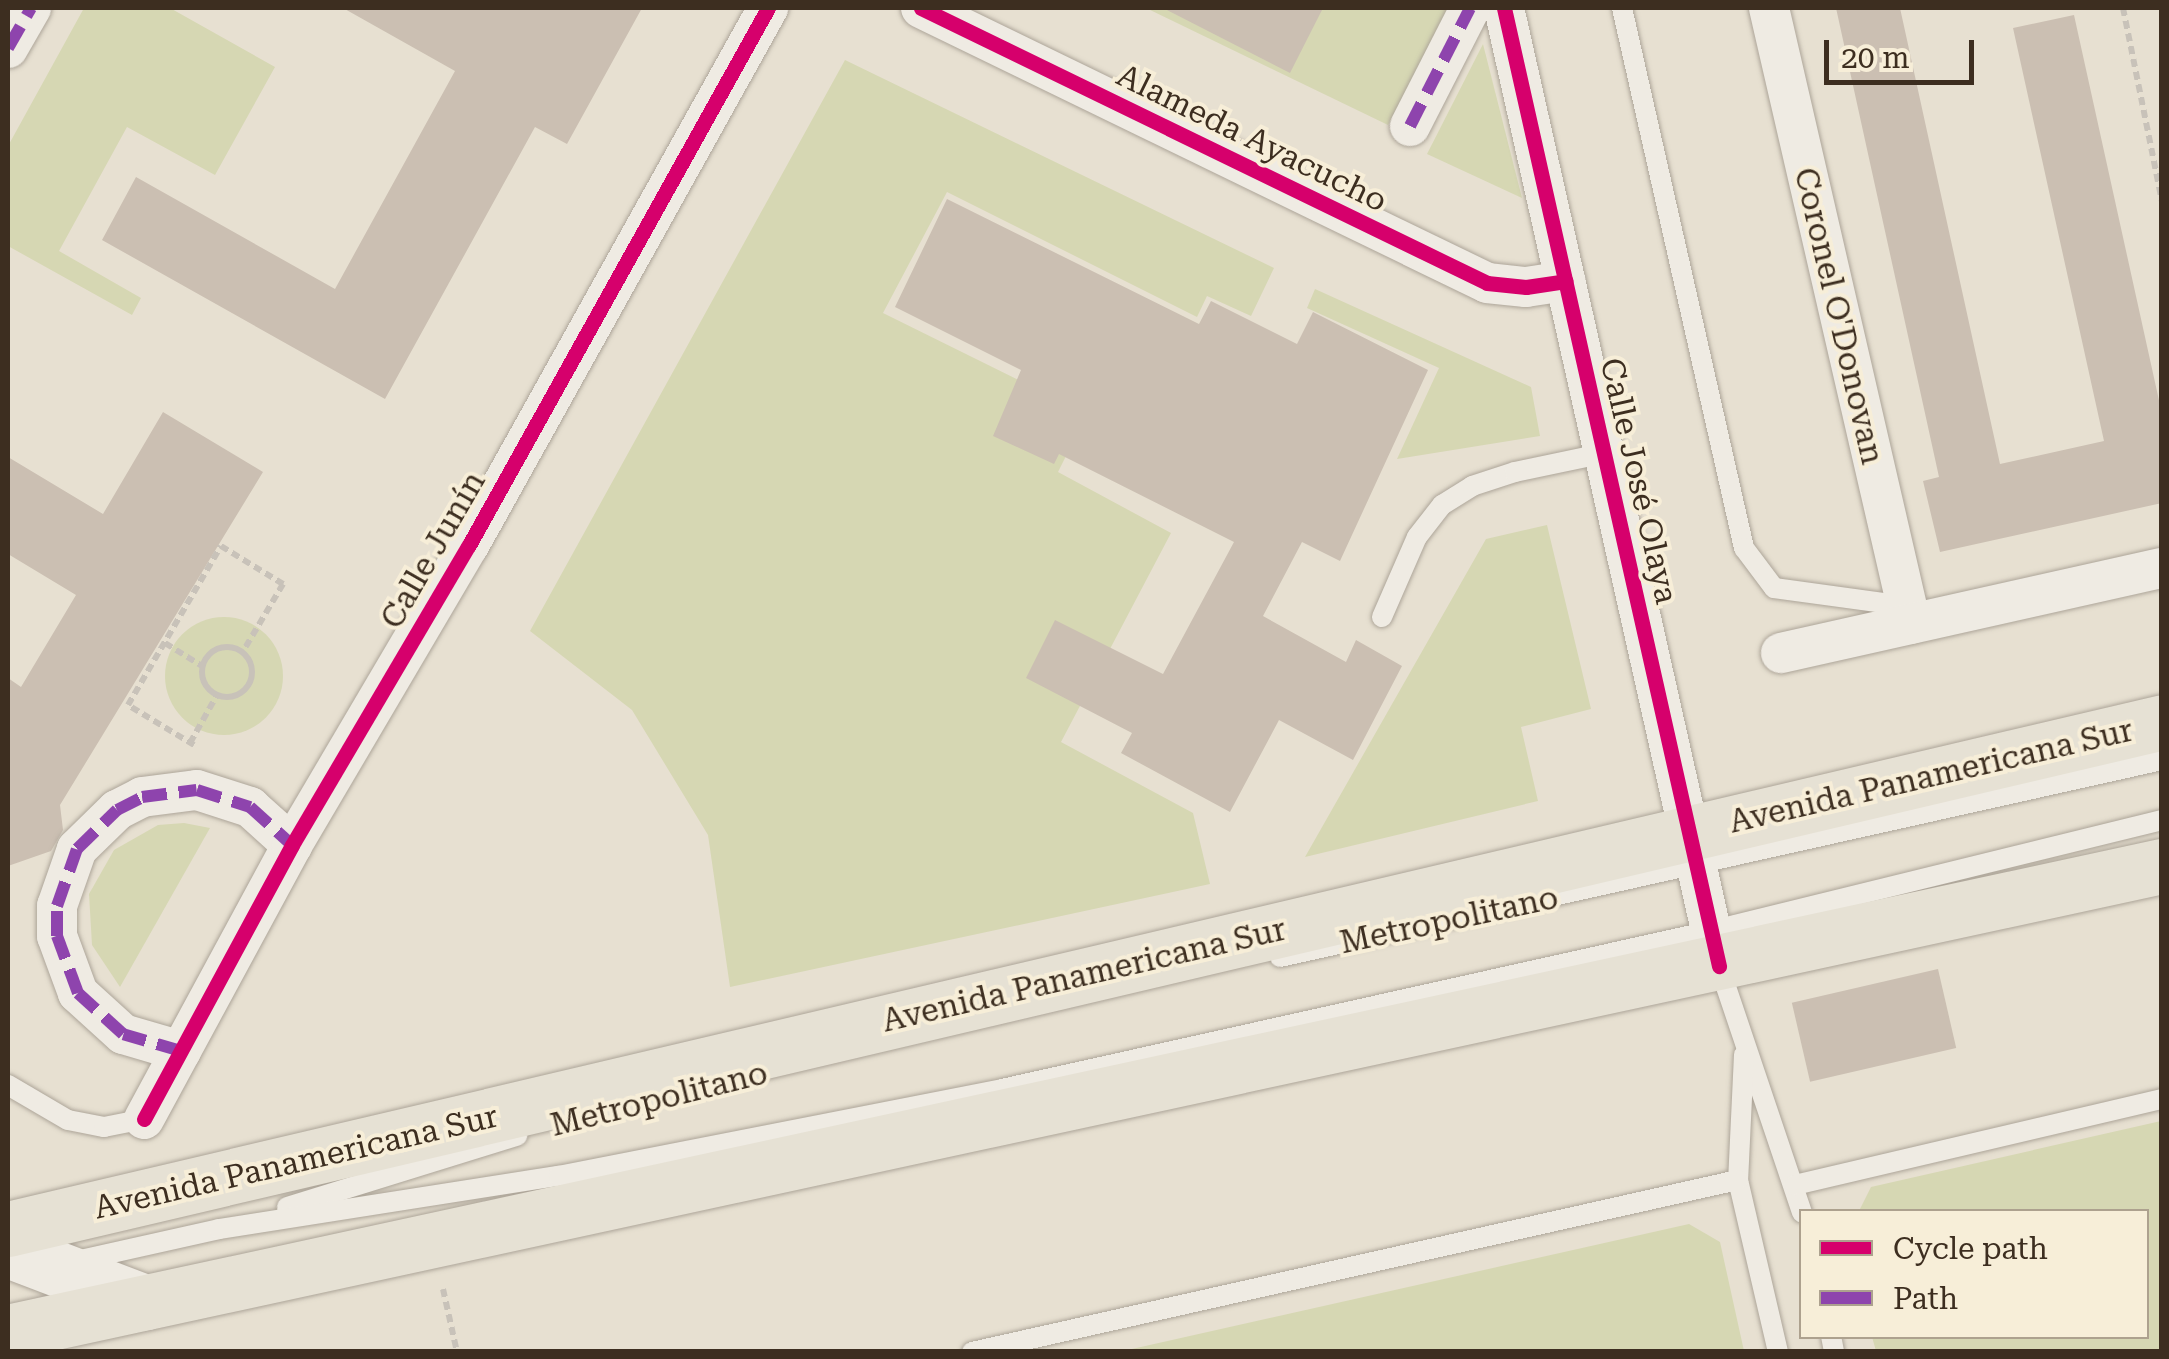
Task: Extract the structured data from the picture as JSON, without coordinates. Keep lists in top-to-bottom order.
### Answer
{
  "streets": {
    "main road": ["Avenida Panamericana Sur"],
    "street": [
      "Alameda Ayacucho",
      "Coronel O'Donovan",
      "Calle José Olaya",
      "Calle Junín"
    ],
    "lane": ["Metropolitano"]
  },
  "crossings": [
    ["Alameda Ayacucho", "Calle José Olaya"],
    ["Calle José Olaya", "Avenida Panamericana Sur"],
    ["Calle José Olaya", "Metropolitano"],
    ["Avenida Panamericana Sur", "Metropolitano"]
  ],
  "legend": ["Cycle path", "Path"],
  "scale_bar": "20 m"
}
